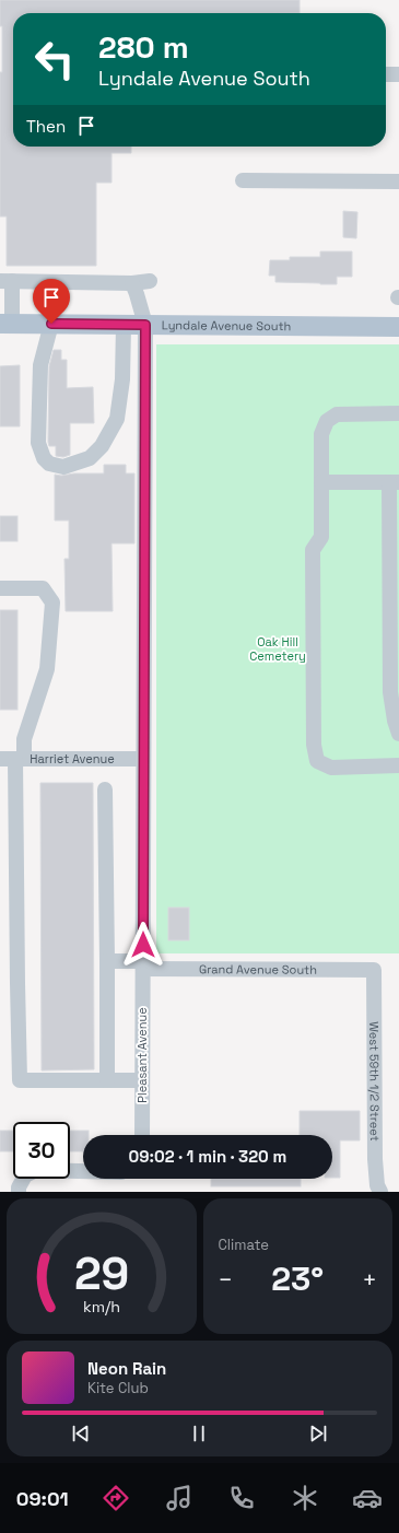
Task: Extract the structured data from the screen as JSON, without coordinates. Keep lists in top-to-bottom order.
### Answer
{
  "streets": {
    "main road": ["Lyndale Avenue South"],
    "street": [
      "Harriet Avenue",
      "Grand Avenue South",
      "Pleasant Avenue",
      "West 59th 1/2 Street"
    ]
  },
  "crossings": [
    ["Lyndale Avenue South", "Pleasant Avenue"],
    ["Harriet Avenue", "Pleasant Avenue"],
    ["Grand Avenue South", "Pleasant Avenue"],
    ["Grand Avenue South", "West 59th 1/2 Street"]
  ],
  "parks": ["Oak Hill Cemetery"],
  "page": {
    "turn": ["280 m", "Lyndale Avenue South"],
    "then": "Then",
    "limit": "30",
    "trip": "09:02 · 1 min · 320 m",
    "tile": "Climate",
    "heat": ["−", "23°", "+"],
    "song": ["Neon Rain", "Kite Club"],
    "tabs": "09:01",
    "gauge": ["29", "km/h"]
  }
}
